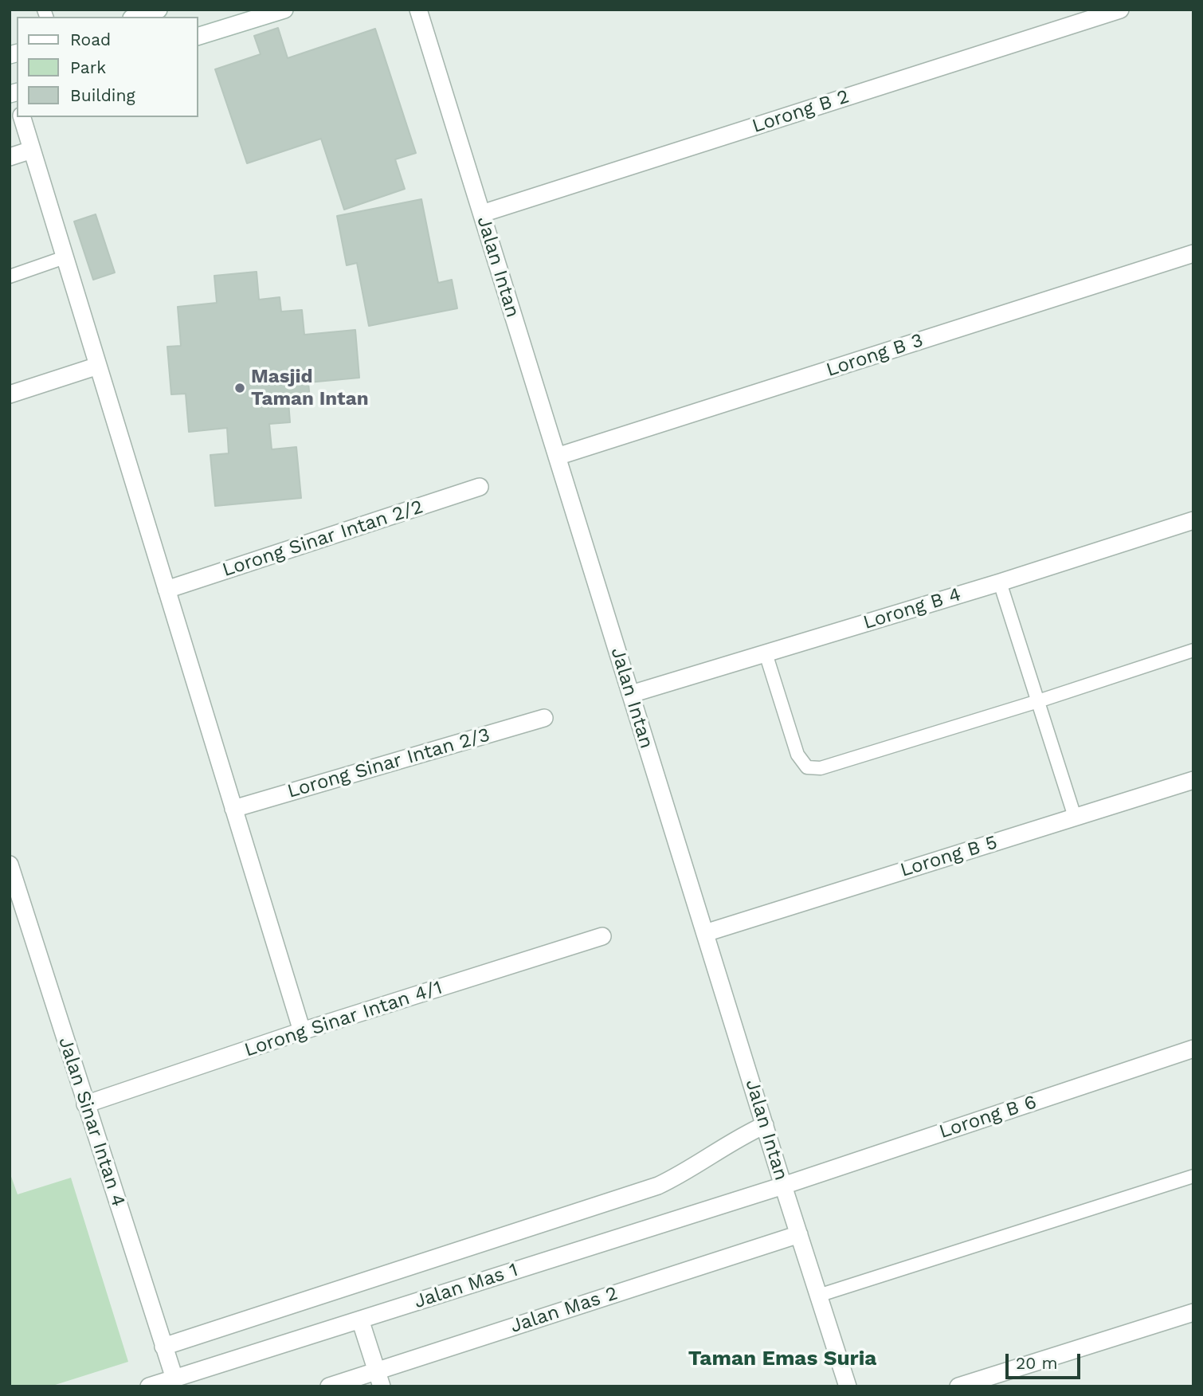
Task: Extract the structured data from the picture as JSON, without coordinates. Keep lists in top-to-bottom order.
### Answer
{
  "streets": {
    "street": [
      "Lorong B 2",
      "Jalan Intan",
      "Lorong B 3",
      "Lorong Sinar Intan 2/2",
      "Lorong B 4",
      "Lorong Sinar Intan 2/3",
      "Lorong B 5",
      "Lorong Sinar Intan 4/1",
      "Lorong B 6",
      "Jalan Sinar Intan 4",
      "Jalan Mas 1",
      "Jalan Mas 2"
    ]
  },
  "crossings": [
    ["Lorong B 2", "Jalan Intan"],
    ["Jalan Intan", "Lorong B 3"],
    ["Jalan Intan", "Lorong B 4"],
    ["Jalan Intan", "Lorong B 5"],
    ["Jalan Intan", "Lorong B 6"],
    ["Jalan Intan", "Jalan Mas 1"],
    ["Jalan Intan", "Jalan Mas 2"],
    ["Lorong Sinar Intan 4/1", "Jalan Sinar Intan 4"],
    ["Lorong B 6", "Jalan Mas 1"],
    ["Jalan Sinar Intan 4", "Jalan Mas 1"]
  ],
  "districts": ["Taman Emas Suria"],
  "places": ["Masjid Taman Intan"],
  "legend": ["Road", "Park", "Building"],
  "scale_bar": "20 m"
}
